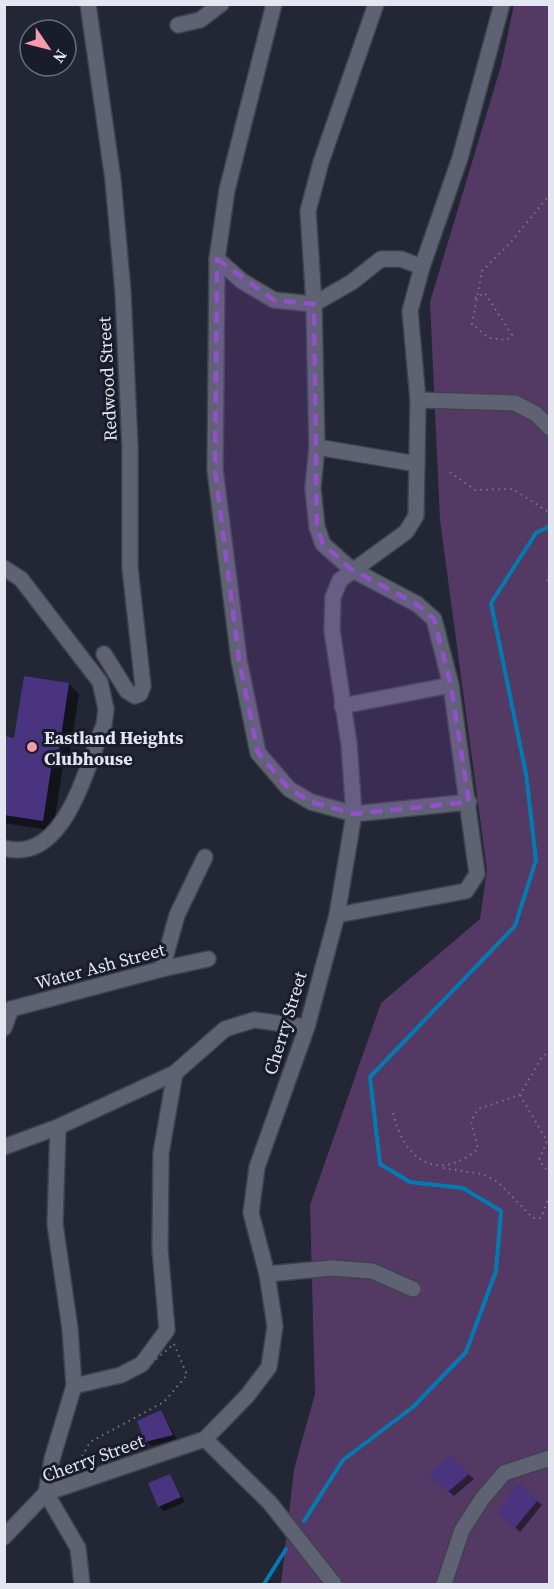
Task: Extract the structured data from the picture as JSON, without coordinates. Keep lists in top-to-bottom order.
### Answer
{
  "streets": {
    "street": ["Redwood Street", "Water Ash Street", "Cherry Street"]
  },
  "places": ["Eastland Heights Clubhouse"],
  "north": "bottom right"
}
